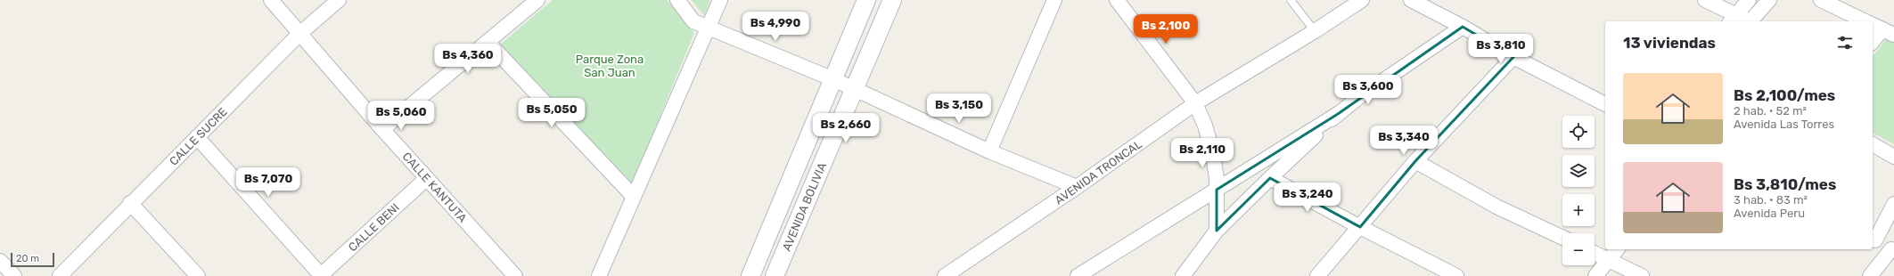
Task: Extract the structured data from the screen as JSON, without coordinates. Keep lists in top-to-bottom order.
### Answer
{
  "streets": {
    "street": [
      "CALLE SUCRE",
      "AVENIDA TRONCAL",
      "CALLE KANTUTA",
      "AVENIDA BOLIVIA",
      "CALLE BENI"
    ]
  },
  "crossings": [
    ["CALLE SUCRE", "CALLE KANTUTA"],
    ["CALLE KANTUTA", "CALLE BENI"]
  ],
  "parks": ["Parque Zona San Juan"],
  "scale_bar": "20 m",
  "page": {
    "price": [
      "Bs 4,990",
      "Bs 2,100",
      "Bs 3,810",
      "Bs 4,360",
      "Bs 3,600",
      "Bs 3,150",
      "Bs 5,050",
      "Bs 5,060",
      "Bs 2,660",
      "Bs 3,340",
      "Bs 2,110",
      "Bs 7,070",
      "Bs 3,240"
    ],
    "heading": "13 viviendas",
    "list": [
      {
        "name": "Bs 2,100/mes",
        "note": "2 hab. · 52 m² · Avenida Las Torres"
      },
      {
        "name": "Bs 3,810/mes",
        "note": "3 hab. · 83 m² · Avenida Peru"
      }
    ],
    "map_buttons": ["+", "−"],
    "scale": "20 m"
  }
}
